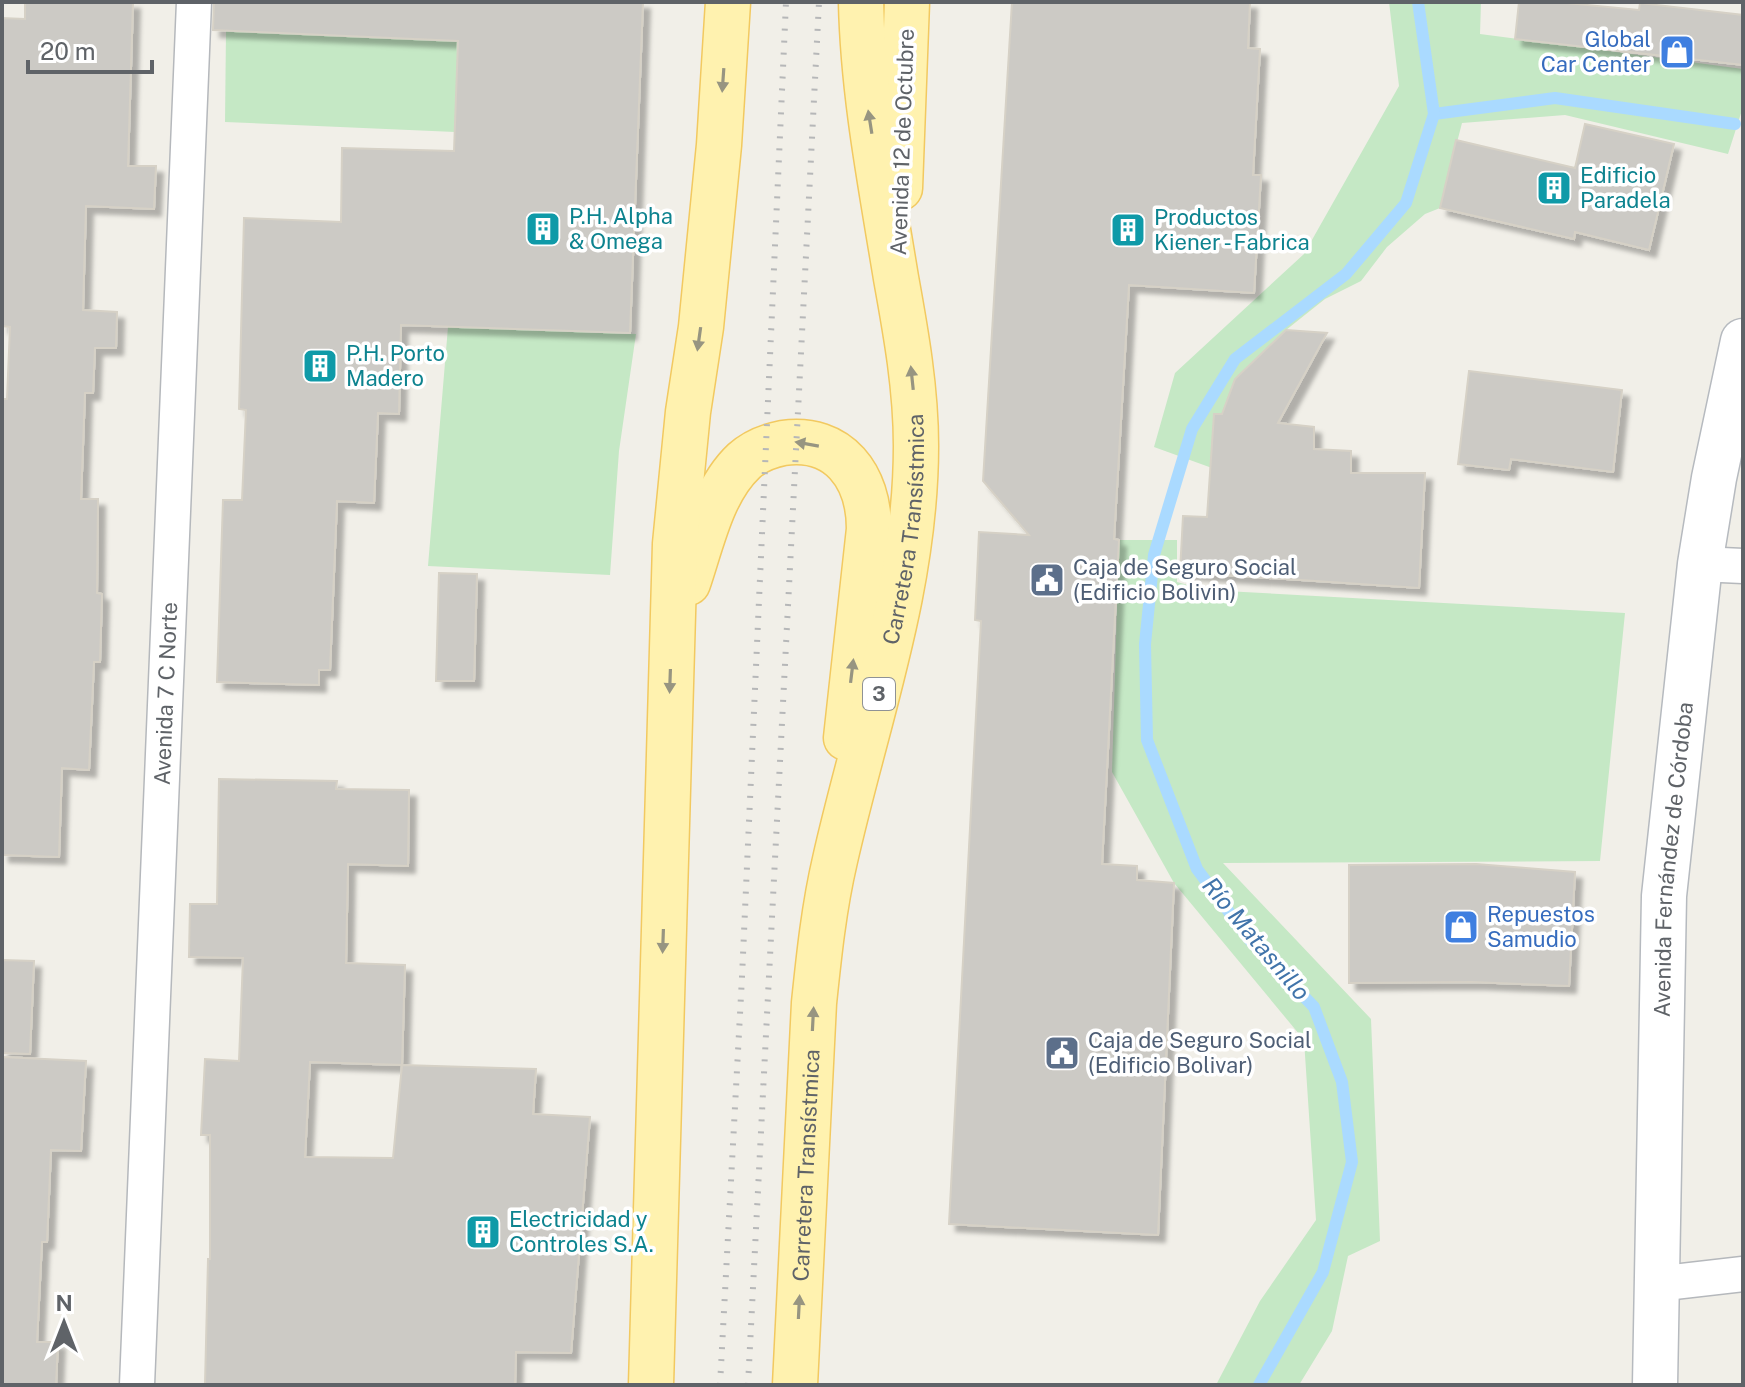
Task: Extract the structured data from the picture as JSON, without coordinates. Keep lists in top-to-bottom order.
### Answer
{
  "streets": {
    "main road": [
      "Avenida 12 de Octubre",
      "Carretera Transístmica",
      "3",
      "Avenida Fernández de Córdoba"
    ],
    "street": ["Avenida 7 C Norte"]
  },
  "crossings": [
    ["Avenida 12 de Octubre", "Carretera Transístmica"]
  ],
  "water": ["Río Matasnillo"],
  "places": {
    "shop": ["Global Car Center", "Repuestos Samudio"],
    "building": [
      "Edificio Paradela",
      "P.H. Alpha & Omega",
      "Productos Kiener - Fabrica",
      "P.H. Porto Madero",
      "Electricidad y Controles S.A."
    ],
    "public building": ["Caja de Seguro Social (Edificio Bolivin)", "Caja de Seguro Social (Edificio Bolivar)"]
  },
  "scale_bar": "20 m",
  "north": "top"
}
